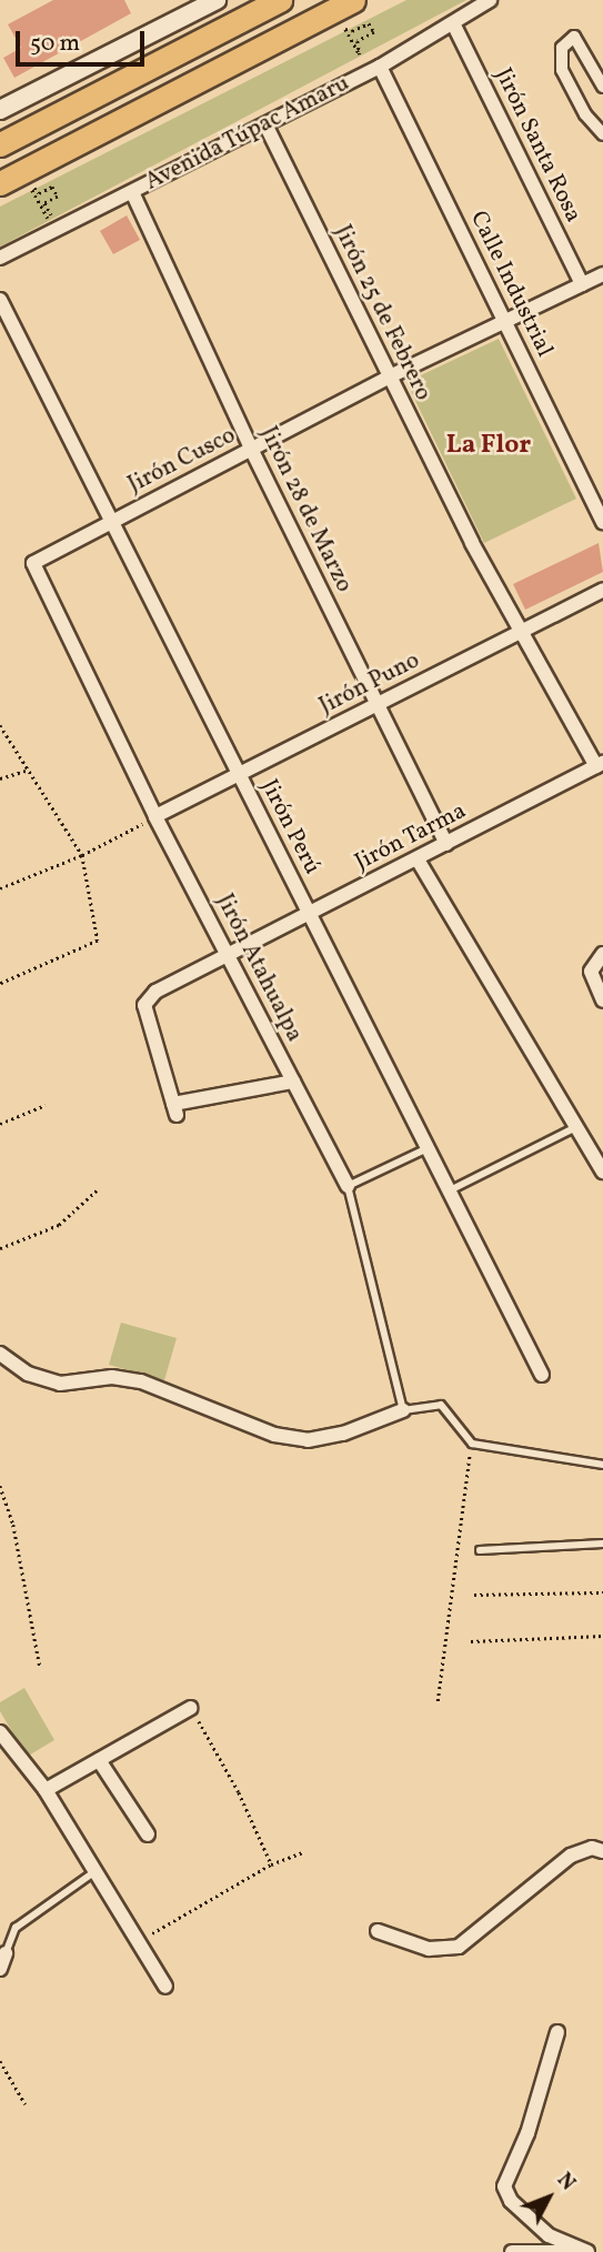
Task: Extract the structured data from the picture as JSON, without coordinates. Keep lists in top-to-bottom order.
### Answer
{
  "streets": {
    "street": [
      "Avenida Túpac Amaru",
      "Jirón Santa Rosa",
      "Calle Industrial",
      "Jirón 25 de Febrero",
      "Jirón Cusco",
      "Jirón 28 de Marzo",
      "Jirón Puno",
      "Jirón Perú",
      "Jirón Tarma",
      "Jirón Atahualpa"
    ]
  },
  "crossings": [
    ["Avenida Túpac Amaru", "Jirón Santa Rosa"],
    ["Avenida Túpac Amaru", "Calle Industrial"],
    ["Avenida Túpac Amaru", "Jirón 25 de Febrero"],
    ["Avenida Túpac Amaru", "Jirón 28 de Marzo"],
    ["Jirón Santa Rosa", "Jirón Cusco"],
    ["Calle Industrial", "Jirón Cusco"],
    ["Jirón 25 de Febrero", "Jirón Cusco"],
    ["Jirón 25 de Febrero", "Jirón Puno"],
    ["Jirón 25 de Febrero", "Jirón Tarma"],
    ["Jirón Cusco", "Jirón 28 de Marzo"],
    ["Jirón Cusco", "Jirón Perú"],
    ["Jirón Cusco", "Jirón Atahualpa"],
    ["Jirón 28 de Marzo", "Jirón Puno"],
    ["Jirón 28 de Marzo", "Jirón Tarma"],
    ["Jirón Puno", "Jirón Perú"],
    ["Jirón Puno", "Jirón Atahualpa"],
    ["Jirón Perú", "Jirón Tarma"],
    ["Jirón Tarma", "Jirón Atahualpa"]
  ],
  "districts": ["La Flor"],
  "scale_bar": "50 m",
  "north": "top right"
}
